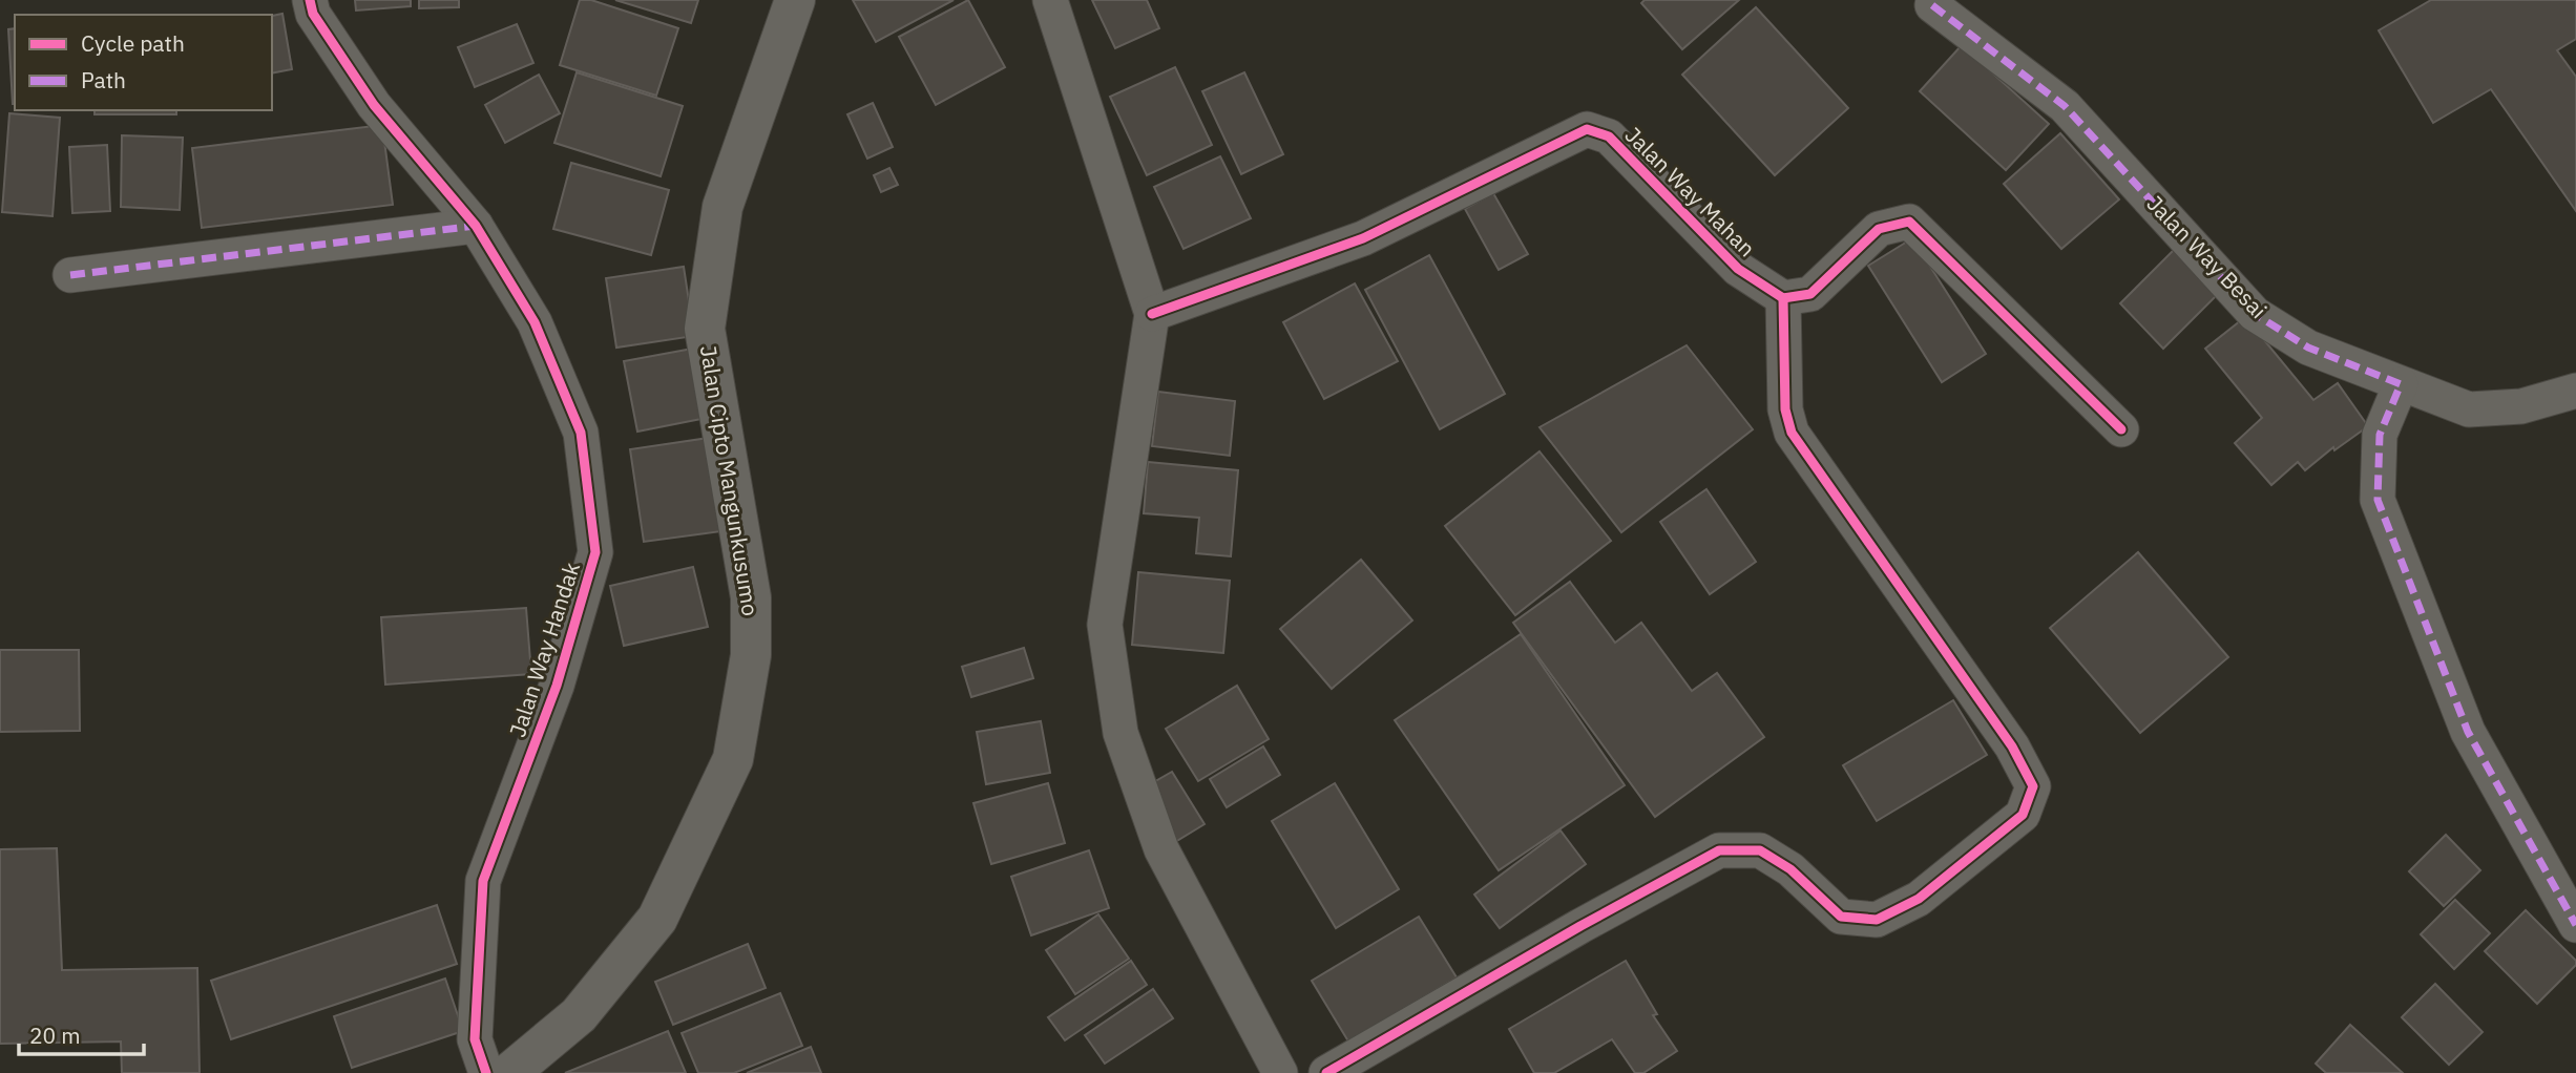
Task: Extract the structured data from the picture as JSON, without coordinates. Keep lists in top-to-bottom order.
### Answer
{
  "streets": {
    "street": [
      "Jalan Way Mahan",
      "Jalan Way Besai",
      "Jalan Cipto Mangunkusumo",
      "Jalan Way Handak"
    ]
  },
  "legend": ["Cycle path", "Path"],
  "scale_bar": "20 m"
}
